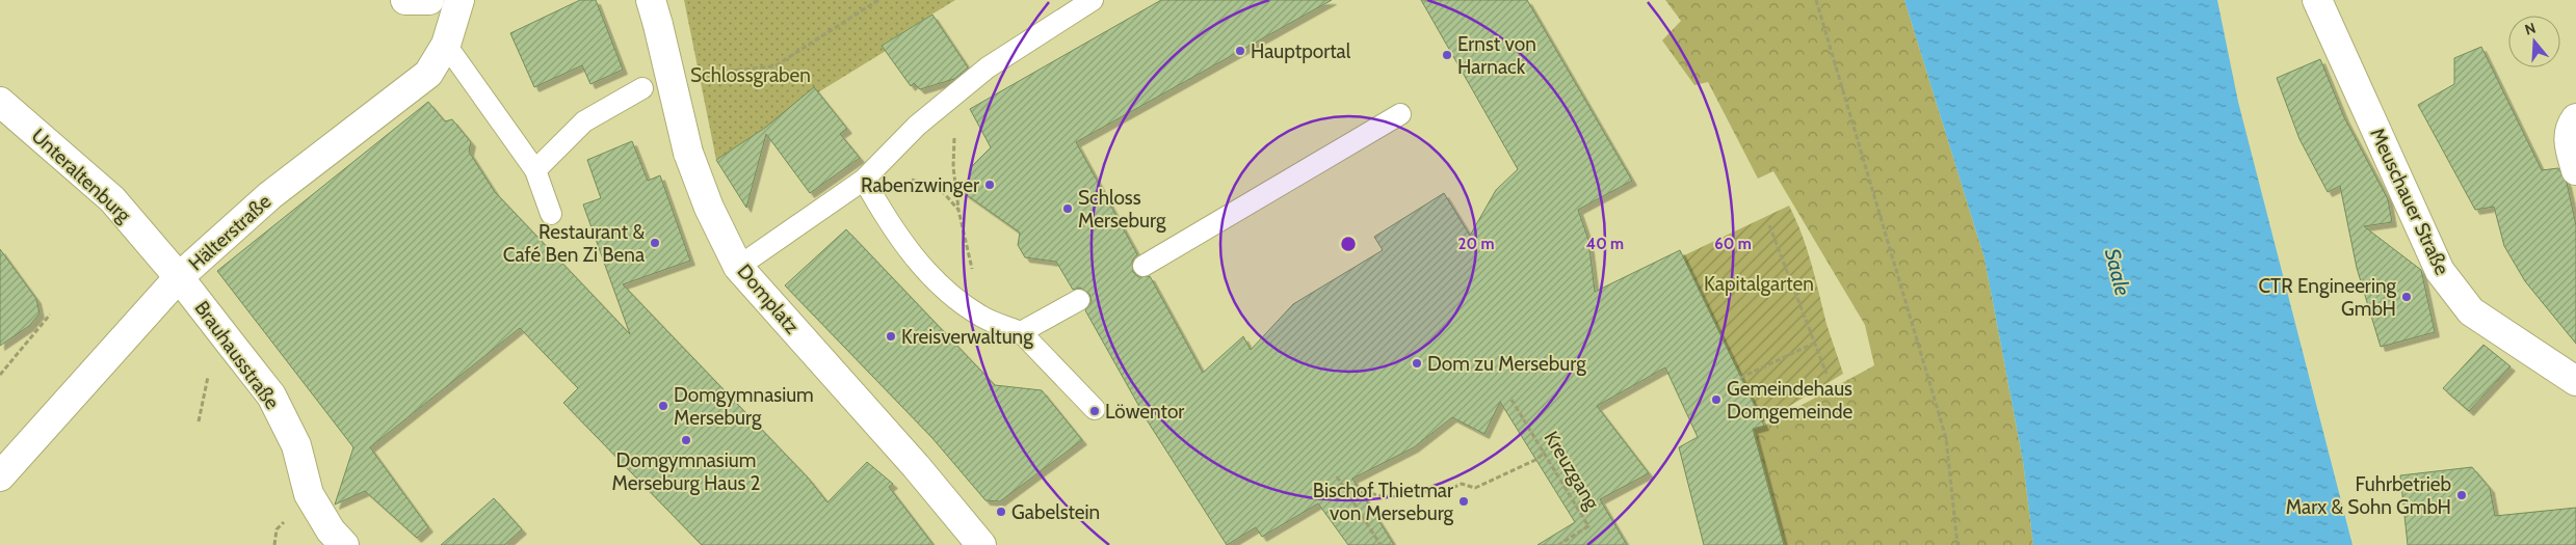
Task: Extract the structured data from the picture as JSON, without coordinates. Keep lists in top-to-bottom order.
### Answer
{
  "streets": {
    "street": [
      "Unteraltenburg",
      "Meuschauer Straße",
      "Hälterstraße",
      "Domplatz",
      "Brauhausstraße"
    ],
    "path": ["Kreuzgang"]
  },
  "crossings": [
    ["Unteraltenburg", "Hälterstraße"],
    ["Unteraltenburg", "Brauhausstraße"],
    ["Hälterstraße", "Brauhausstraße"]
  ],
  "water": ["Saale"],
  "parks": ["Schlossgraben", "Kapitalgarten"],
  "places": [
    "Hauptportal",
    "Ernst von Harnack",
    "Rabenzwinger",
    "Schloss Merseburg",
    "Restaurant & Café Ben Zi Bena",
    "CTR Engineering GmbH",
    "Kreisverwaltung",
    "Dom zu Merseburg",
    "Gemeindehaus Domgemeinde",
    "Domgymnasium Merseburg",
    "Löwentor",
    "Domgymnasium Merseburg Haus 2",
    "Fuhrbetrieb Marx & Sohn GmbH",
    "Bischof Thietmar von Merseburg",
    "Gabelstein"
  ],
  "north": "top",
  "rings": ["20 m", "40 m", "60 m"]
}
